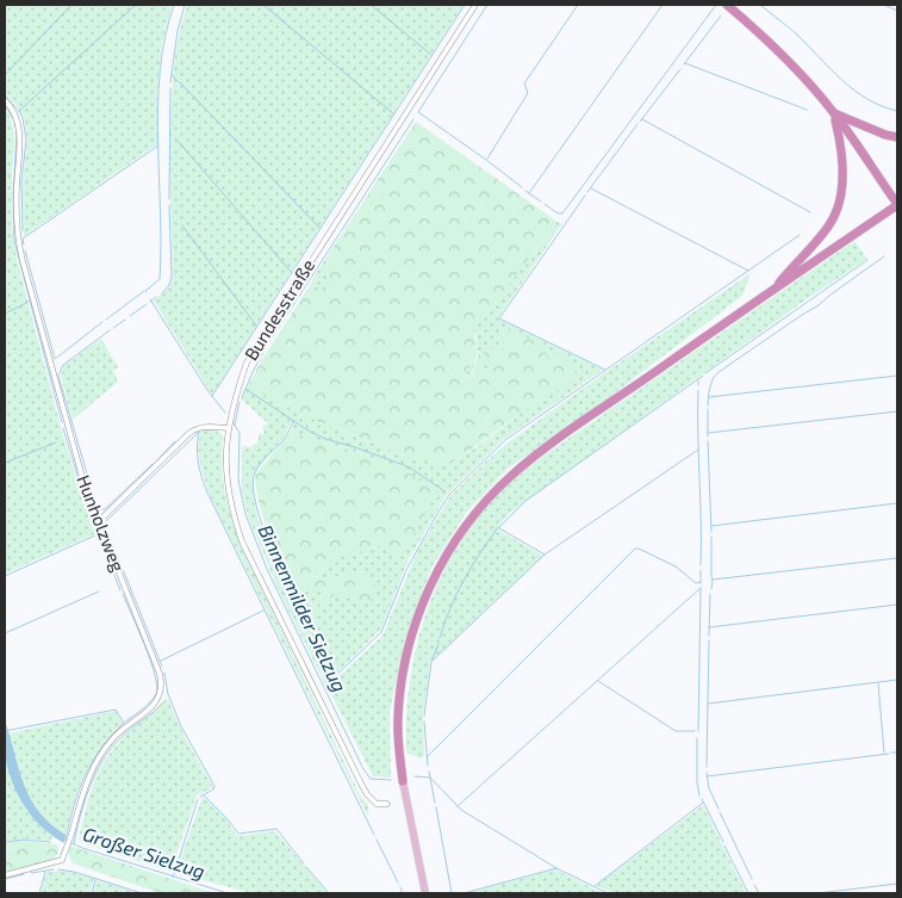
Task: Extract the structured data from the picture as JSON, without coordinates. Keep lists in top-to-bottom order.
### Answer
{
  "streets": {
    "street": ["Bundesstraße", "Hunholzweg"]
  },
  "water": ["Binnenmilder Sielzug", "Großer Sielzug"]
}
